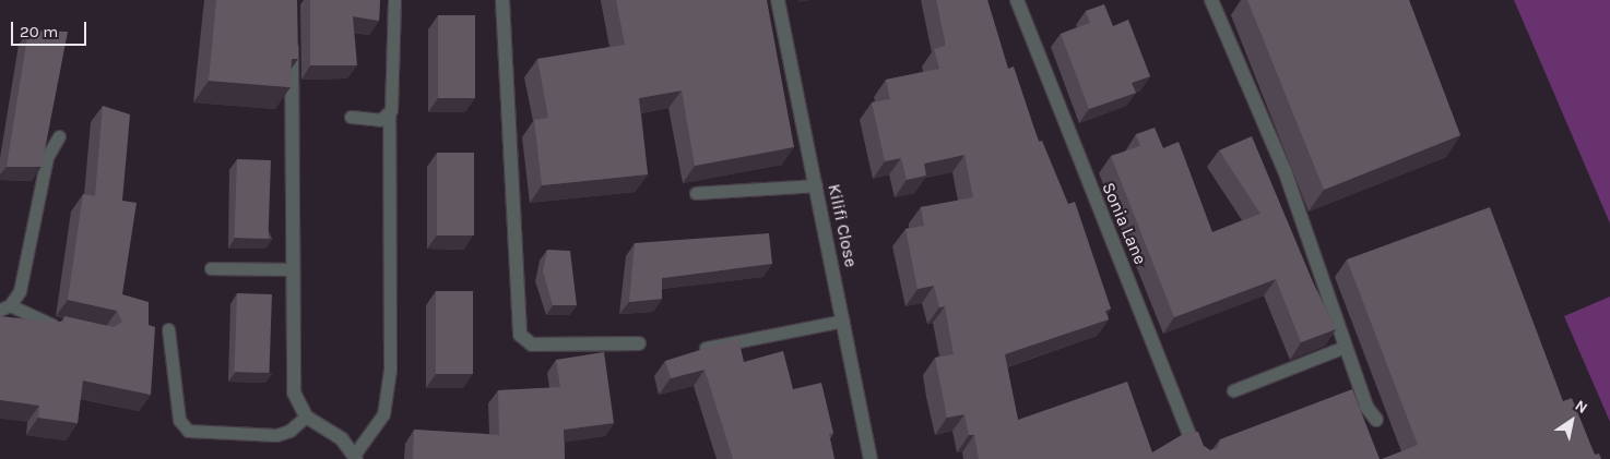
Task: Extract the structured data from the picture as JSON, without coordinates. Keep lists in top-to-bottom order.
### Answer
{
  "streets": {
    "street": ["Sonia Lane", "Kilifi Close"]
  },
  "scale_bar": "20 m",
  "north": "top right"
}
